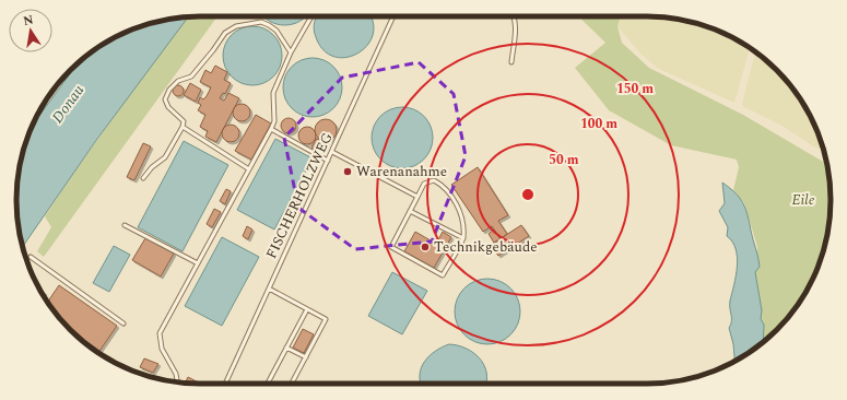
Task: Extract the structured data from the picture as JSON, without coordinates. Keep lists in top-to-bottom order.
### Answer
{
  "streets": {
    "lane": ["FISCHERHOLZWEG"]
  },
  "water": ["Donau"],
  "parks": ["Eile"],
  "places": ["Warenanahme", "Technikgebäude"],
  "north": "top",
  "rings": ["150 m", "100 m", "50 m"]
}
